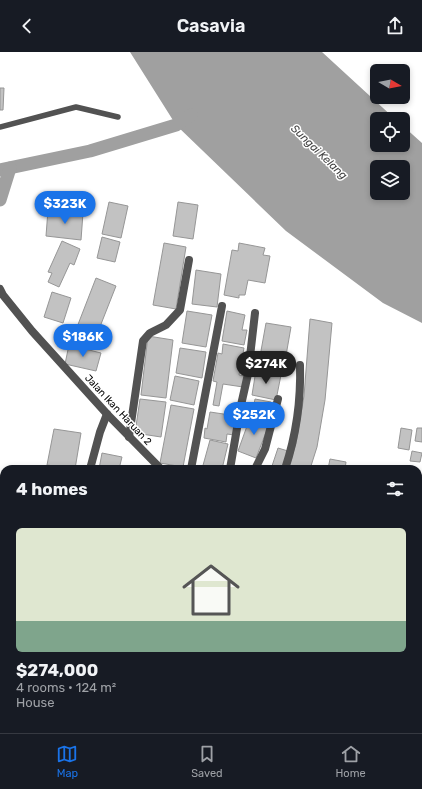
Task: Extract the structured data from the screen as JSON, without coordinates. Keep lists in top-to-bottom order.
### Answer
{
  "streets": {
    "street": ["Jalan Ikan Haruan 2"]
  },
  "water": ["Sungai Kelang"],
  "north": "right",
  "page": {
    "header": "Casavia",
    "price": [
      "$323K",
      "$186K",
      "$274K",
      "$252K"
    ],
    "heading": "4 homes",
    "list": [
      {
        "name": "$274,000",
        "note": "4 rooms · 124 m² · House"
      }
    ],
    "tabs": ["Map", "Saved", "Home"]
  }
}
